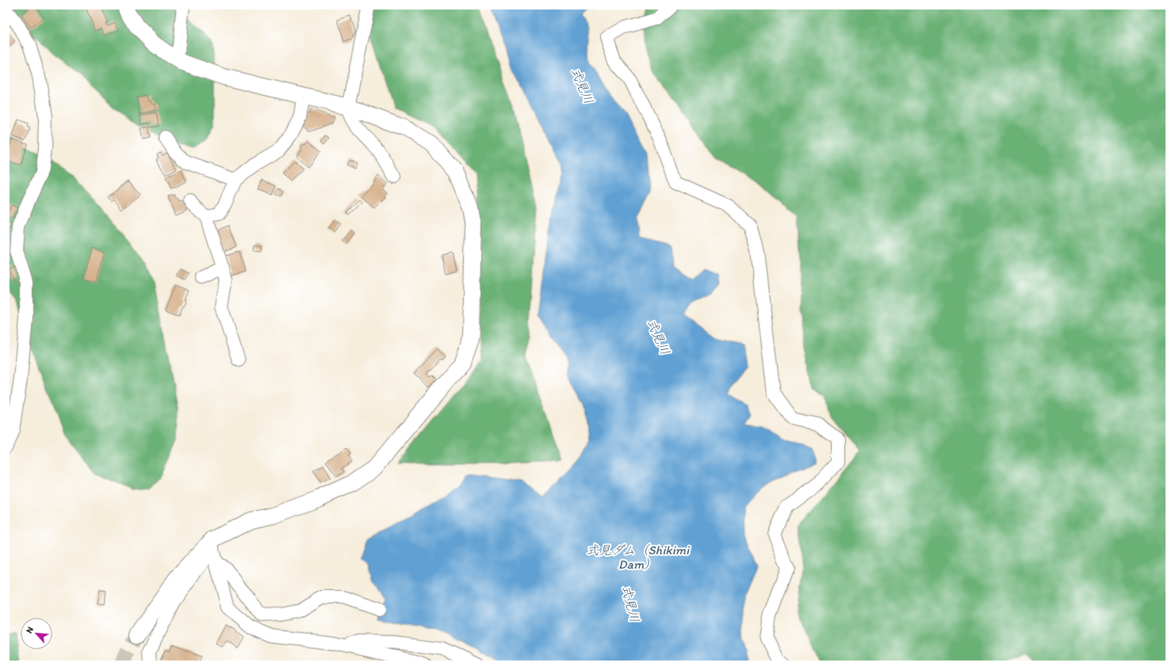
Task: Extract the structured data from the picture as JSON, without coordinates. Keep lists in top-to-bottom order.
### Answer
{
  "water": ["式見川", "式見ダム（Shikimi Dam）"],
  "north": "top left"
}
